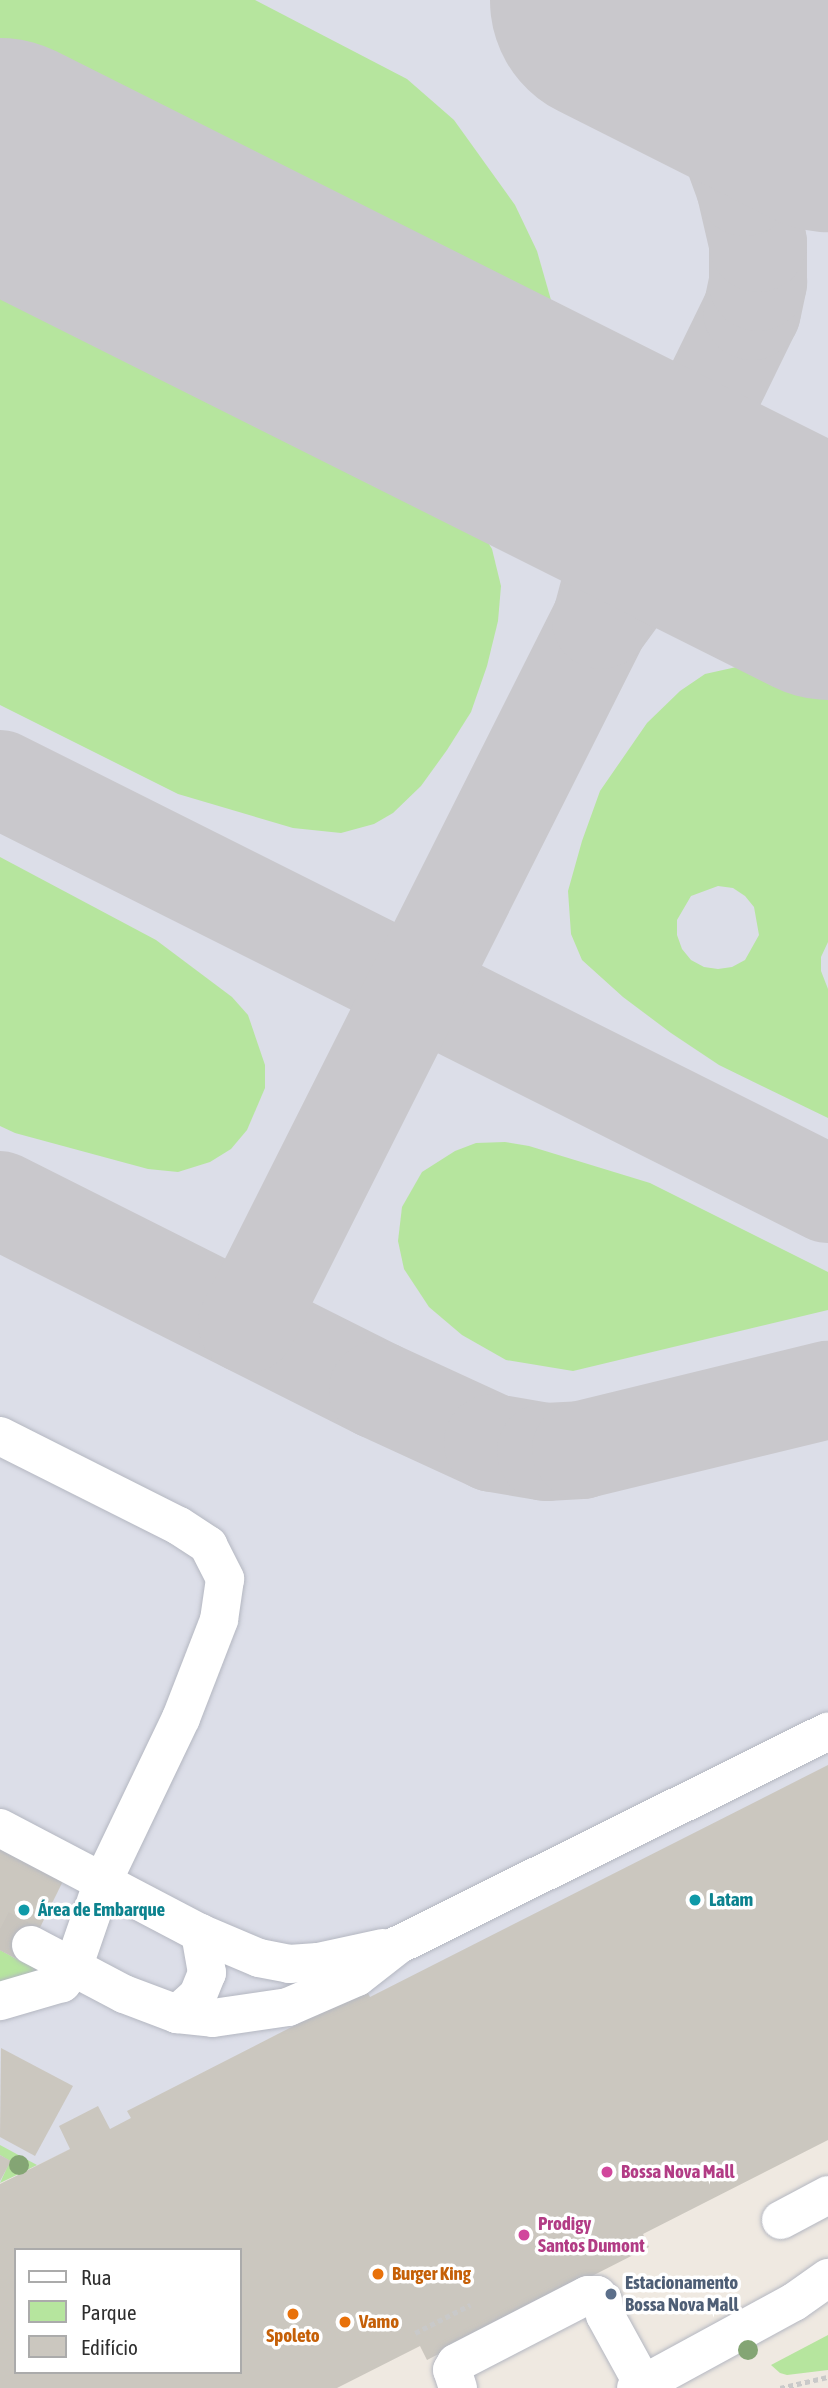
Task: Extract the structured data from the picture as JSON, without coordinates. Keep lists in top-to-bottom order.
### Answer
{
  "places": [
    "Latam",
    "Área de Embarque",
    "Bossa Nova Mall",
    "Prodigy Santos Dumont",
    "Burger King",
    "Estacionamento Bossa Nova Mall",
    "Spoleto",
    "Vamo"
  ],
  "legend": ["Rua", "Parque", "Edifício"]
}
